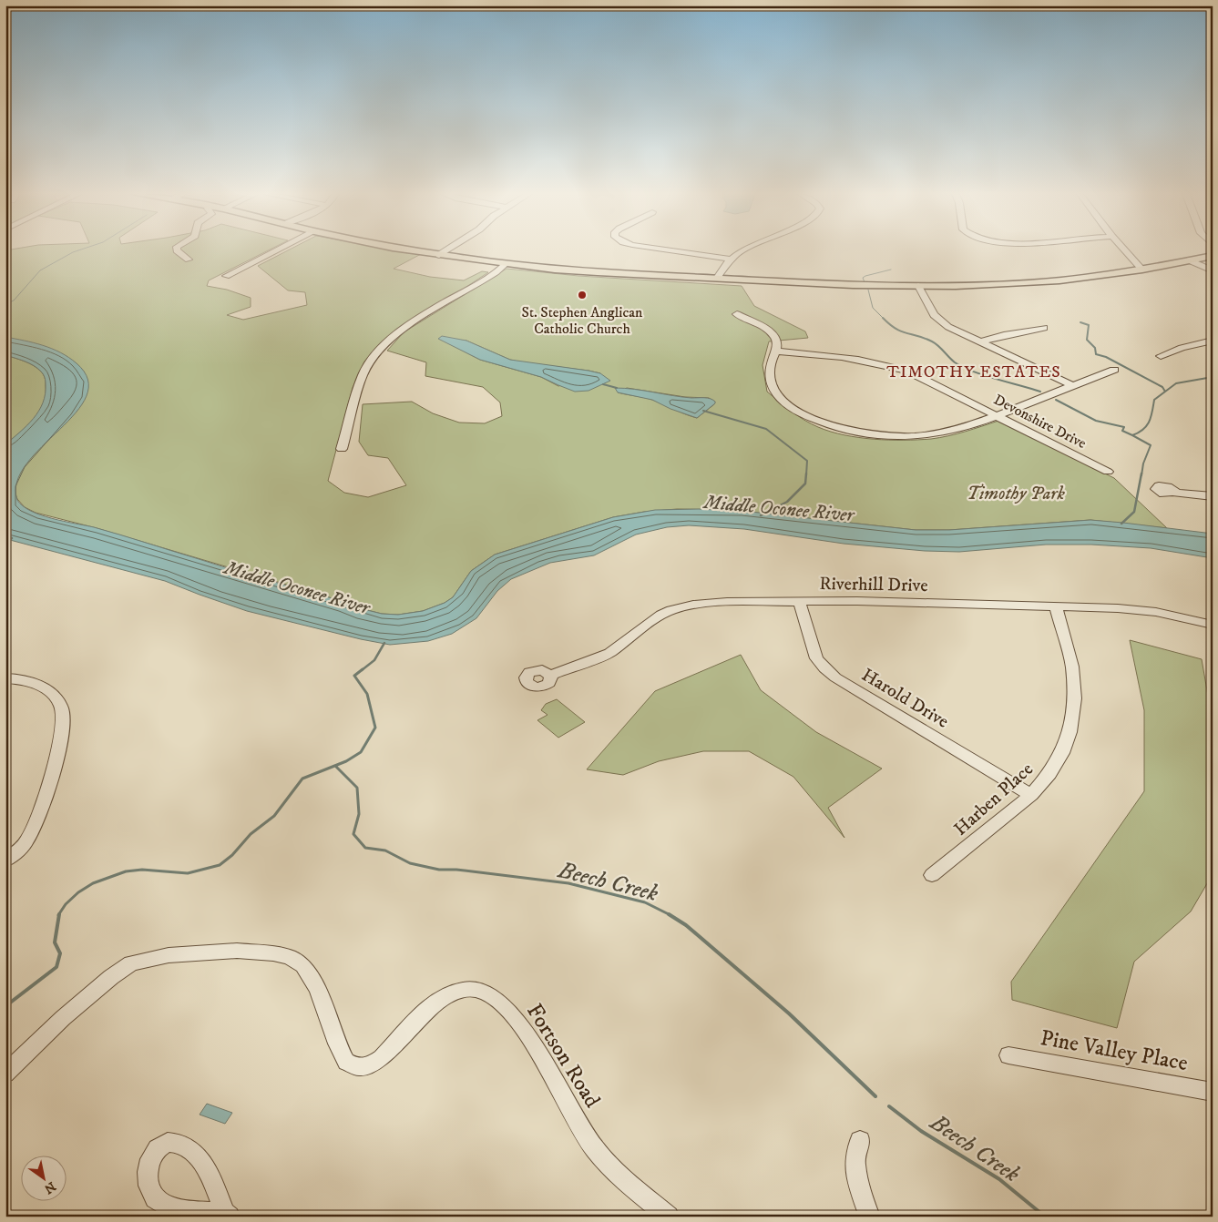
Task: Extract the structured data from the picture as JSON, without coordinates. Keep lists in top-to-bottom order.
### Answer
{
  "streets": {
    "street": [
      "Devonshire Drive",
      "Riverhill Drive",
      "Harold Drive",
      "Harben Place",
      "Pine Valley Place",
      "Fortson Road"
    ]
  },
  "crossings": [
    ["Riverhill Drive", "Harold Drive"],
    ["Riverhill Drive", "Harben Place"],
    ["Harold Drive", "Harben Place"]
  ],
  "districts": ["TIMOTHY ESTATES"],
  "water": ["Middle Oconee River", "Beech Creek"],
  "parks": ["Timothy Park"],
  "places": ["St. Stephen Anglican Catholic Church"],
  "north": "bottom right"
}
